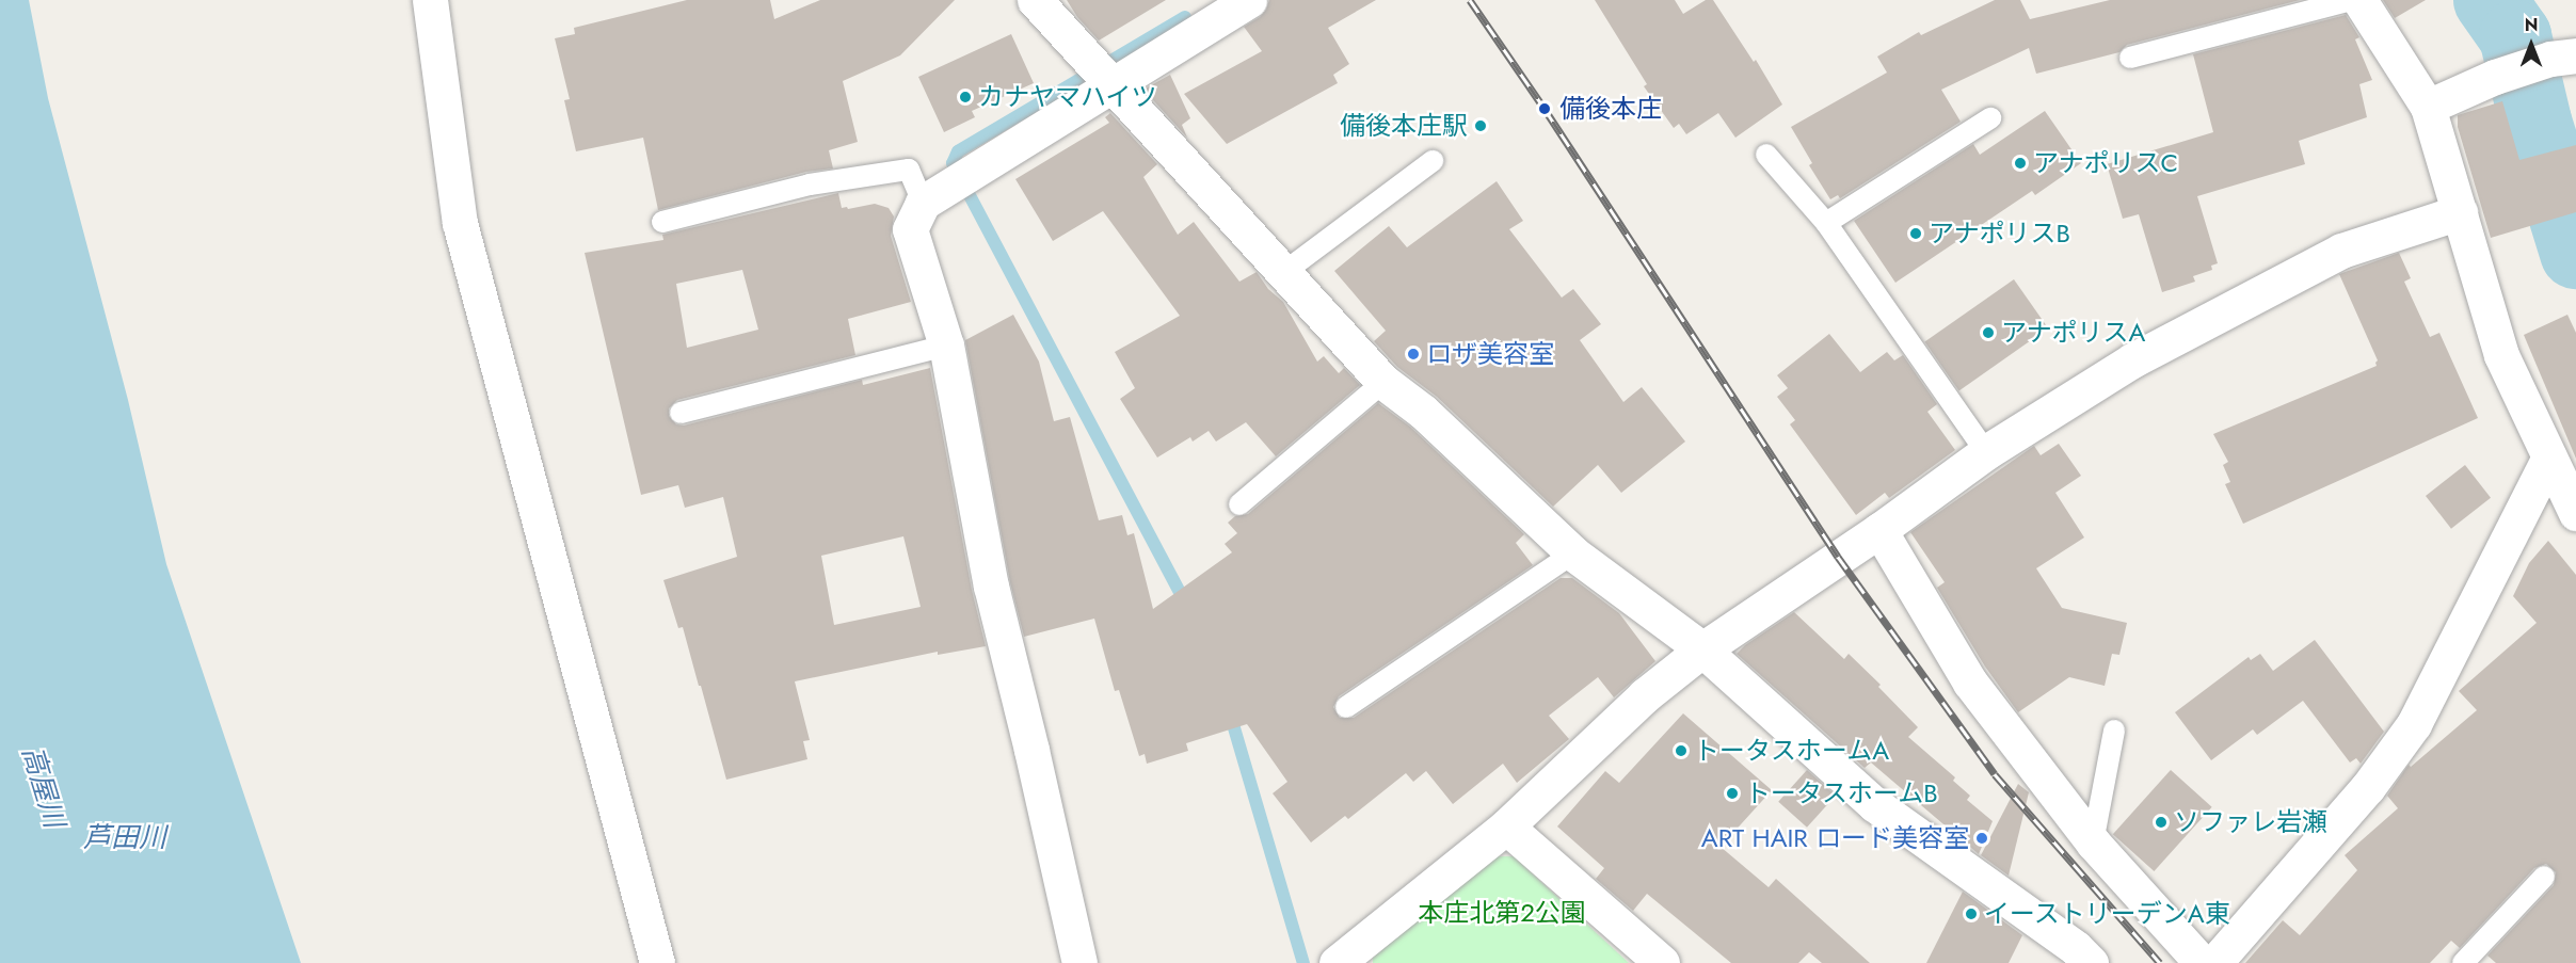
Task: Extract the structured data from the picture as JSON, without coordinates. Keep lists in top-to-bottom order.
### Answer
{
  "water": ["高屋川", "芦田川"],
  "parks": ["本庄北第2公園"],
  "places": [
    "カナヤマハイツ",
    "備後本庄",
    "備後本庄駅",
    "アナポリスC",
    "アナポリスB",
    "アナポリスA",
    "ロザ美容室",
    "トータスホームA",
    "トータスホームB",
    "ソファレ岩瀬",
    "ART HAIR ロード美容室",
    "イーストリーデンA東"
  ],
  "north": "top"
}
